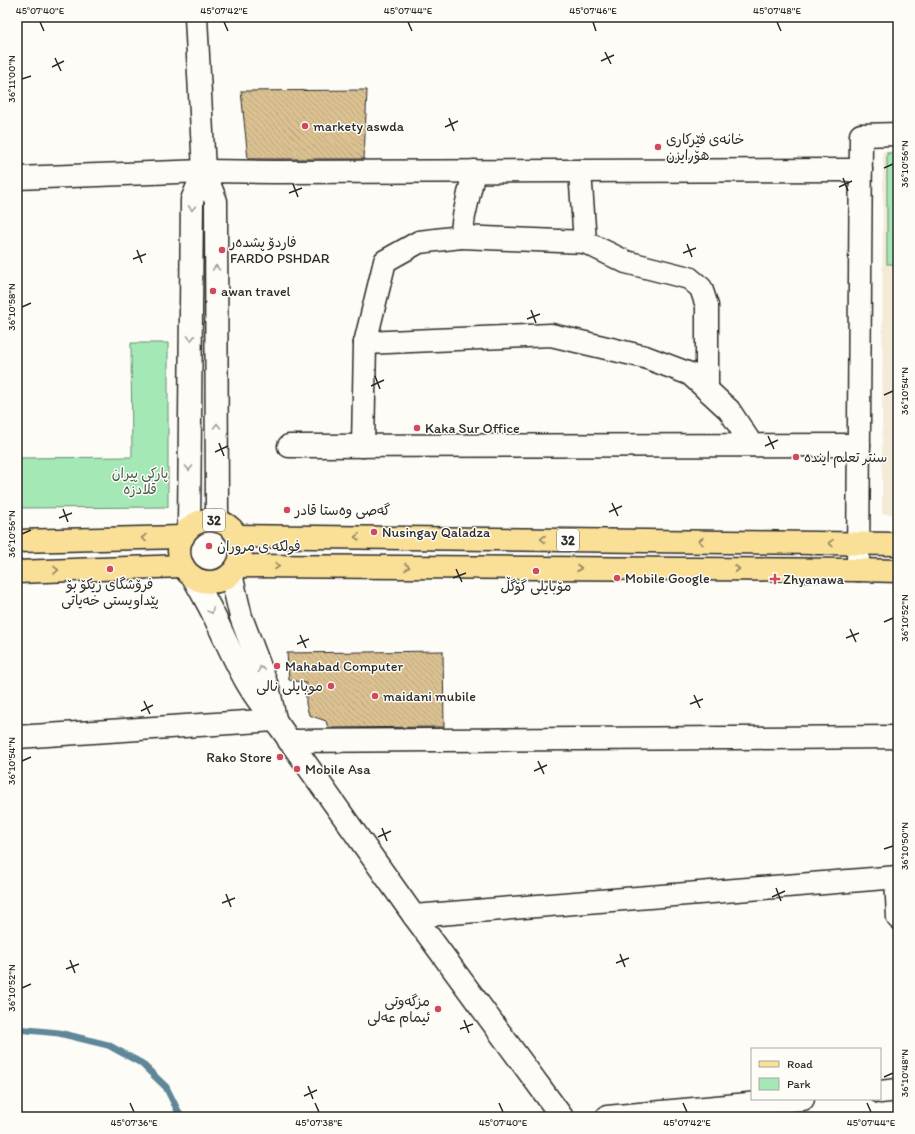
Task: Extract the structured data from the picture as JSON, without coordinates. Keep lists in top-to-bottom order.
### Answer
{
  "streets": {
    "main road": ["32"]
  },
  "parks": ["پارکی پیران قلادزه"],
  "places": {
    "other": [
      "markety aswda",
      "خانەی فێرکاری هۆرایزن",
      "فاردۆ پشدەر FARDO PSHDAR",
      "awan travel",
      "Kaka Sur Office",
      "سنتر تعلم اينده",
      "گەصی وەستا قادر",
      "Nusingay Qaladza",
      "فولکه ی مروران",
      "فرۆشگای زیکۆ بۆ پێداویستی خەیاتی",
      "مۆبایلی گۆگڵ",
      "Mobile Google",
      "Mahabad Computer",
      "موبايلى نالى",
      "maidani mubile",
      "Rako Store",
      "Mobile Asa",
      "مزگەوتی ئیمام عەلی"
    ],
    "health": ["Zhyanawa"]
  },
  "legend": ["Road", "Park"],
  "coordinates": [
    "45°07'40\"E",
    "45°07'42\"E",
    "45°07'44\"E",
    "45°07'46\"E",
    "45°07'48\"E",
    "36°11'00\"N",
    "36°10'56\"N",
    "36°10'58\"N",
    "36°10'54\"N",
    "36°10'52\"N",
    "36°10'50\"N",
    "36°10'48\"N",
    "45°07'36\"E",
    "45°07'38\"E"
  ]
}
